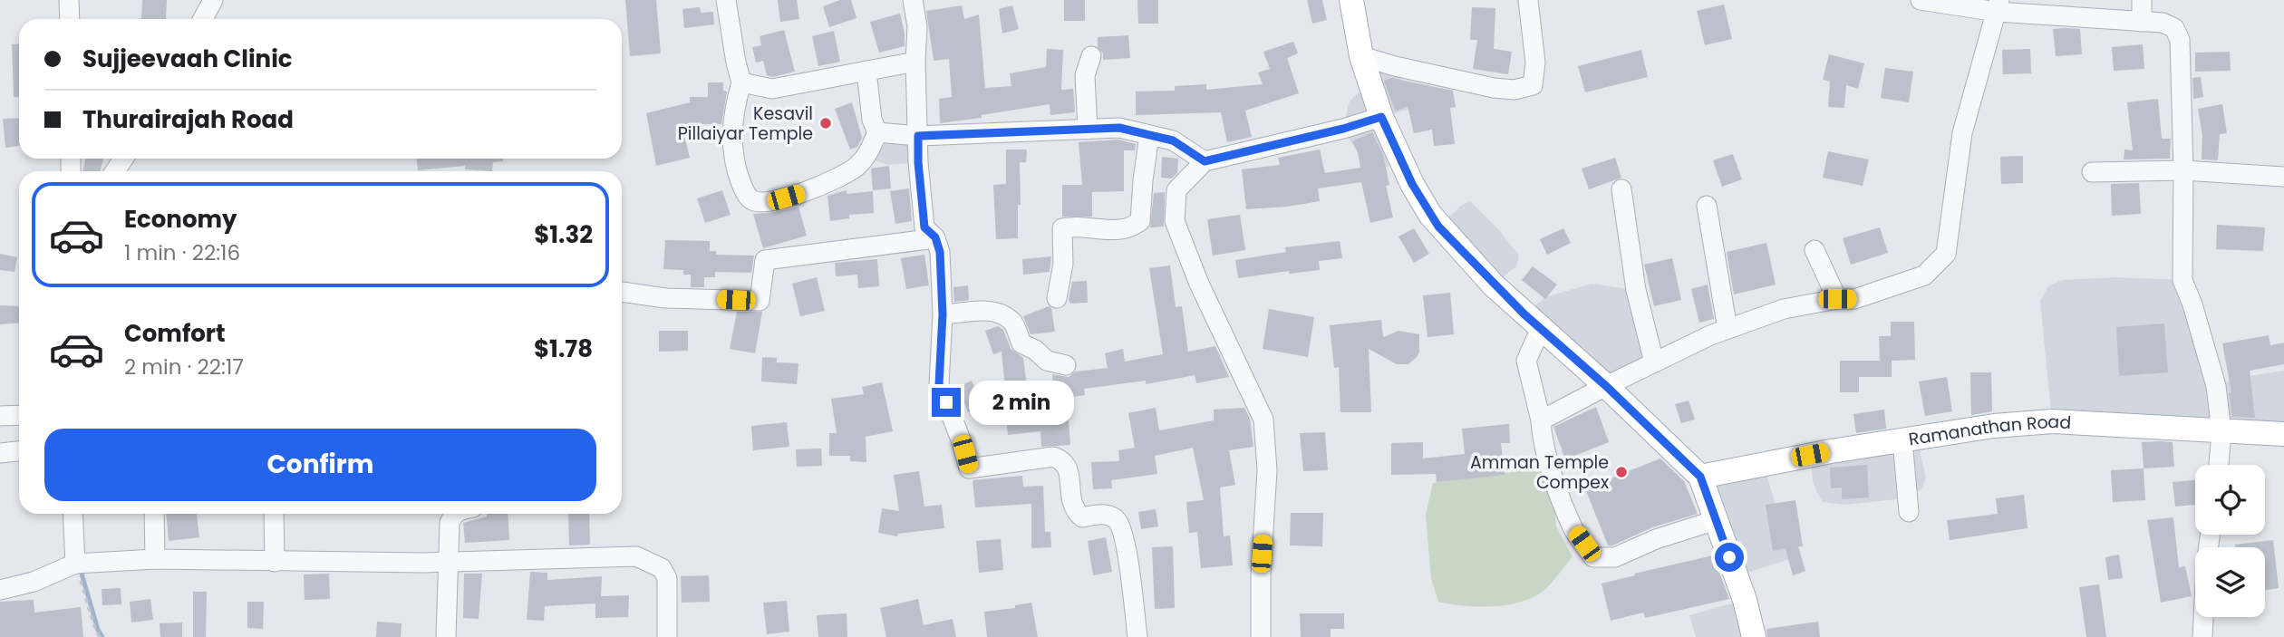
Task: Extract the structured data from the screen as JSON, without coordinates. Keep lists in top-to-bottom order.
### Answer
{
  "streets": {
    "main road": ["Ramanathan Road"]
  },
  "places": ["Kesavil Pillaiyar Temple", "Amman Temple Compex"],
  "page": {
    "banner": ["Sujjeevaah Clinic", "Thurairajah Road"],
    "list": [
      {
        "name": "Economy",
        "note": "1 min · 22:16",
        "value": "$1.32"
      },
      {
        "name": "Comfort",
        "note": "2 min · 22:17",
        "value": "$1.78"
      }
    ],
    "bubble": "2 min",
    "buttons": "Confirm"
  }
}
